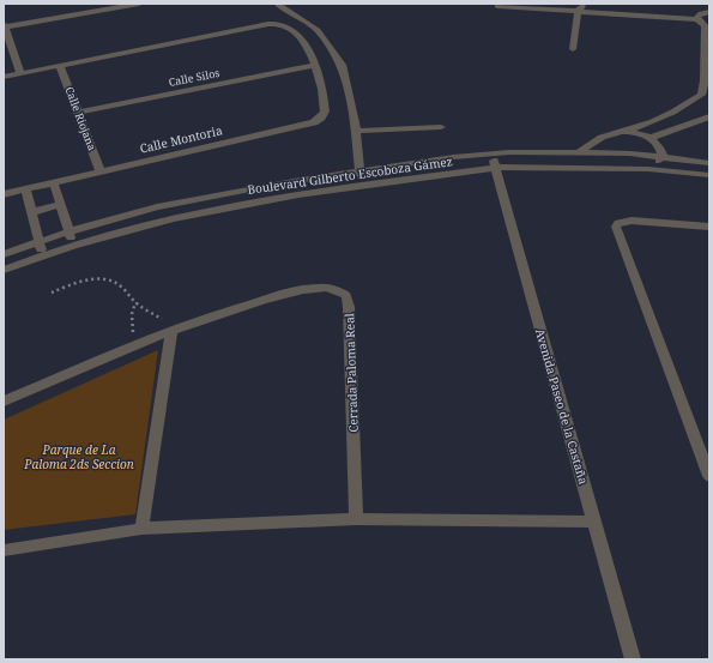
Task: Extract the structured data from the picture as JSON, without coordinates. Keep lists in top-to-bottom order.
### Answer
{
  "streets": {
    "street": [
      "Calle Silos",
      "Calle Riojana",
      "Calle Montoria",
      "Boulevard Gilberto Escoboza Gámez",
      "Cerrada Paloma Real",
      "Avenida Paseo de la Castaña"
    ]
  },
  "crossings": [
    ["Calle Silos", "Calle Riojana"],
    ["Calle Silos", "Calle Montoria"],
    ["Calle Riojana", "Calle Montoria"],
    ["Boulevard Gilberto Escoboza Gámez", "Avenida Paseo de la Castaña"]
  ],
  "parks": ["Parque de La Paloma 2ds Seccion"]
}
